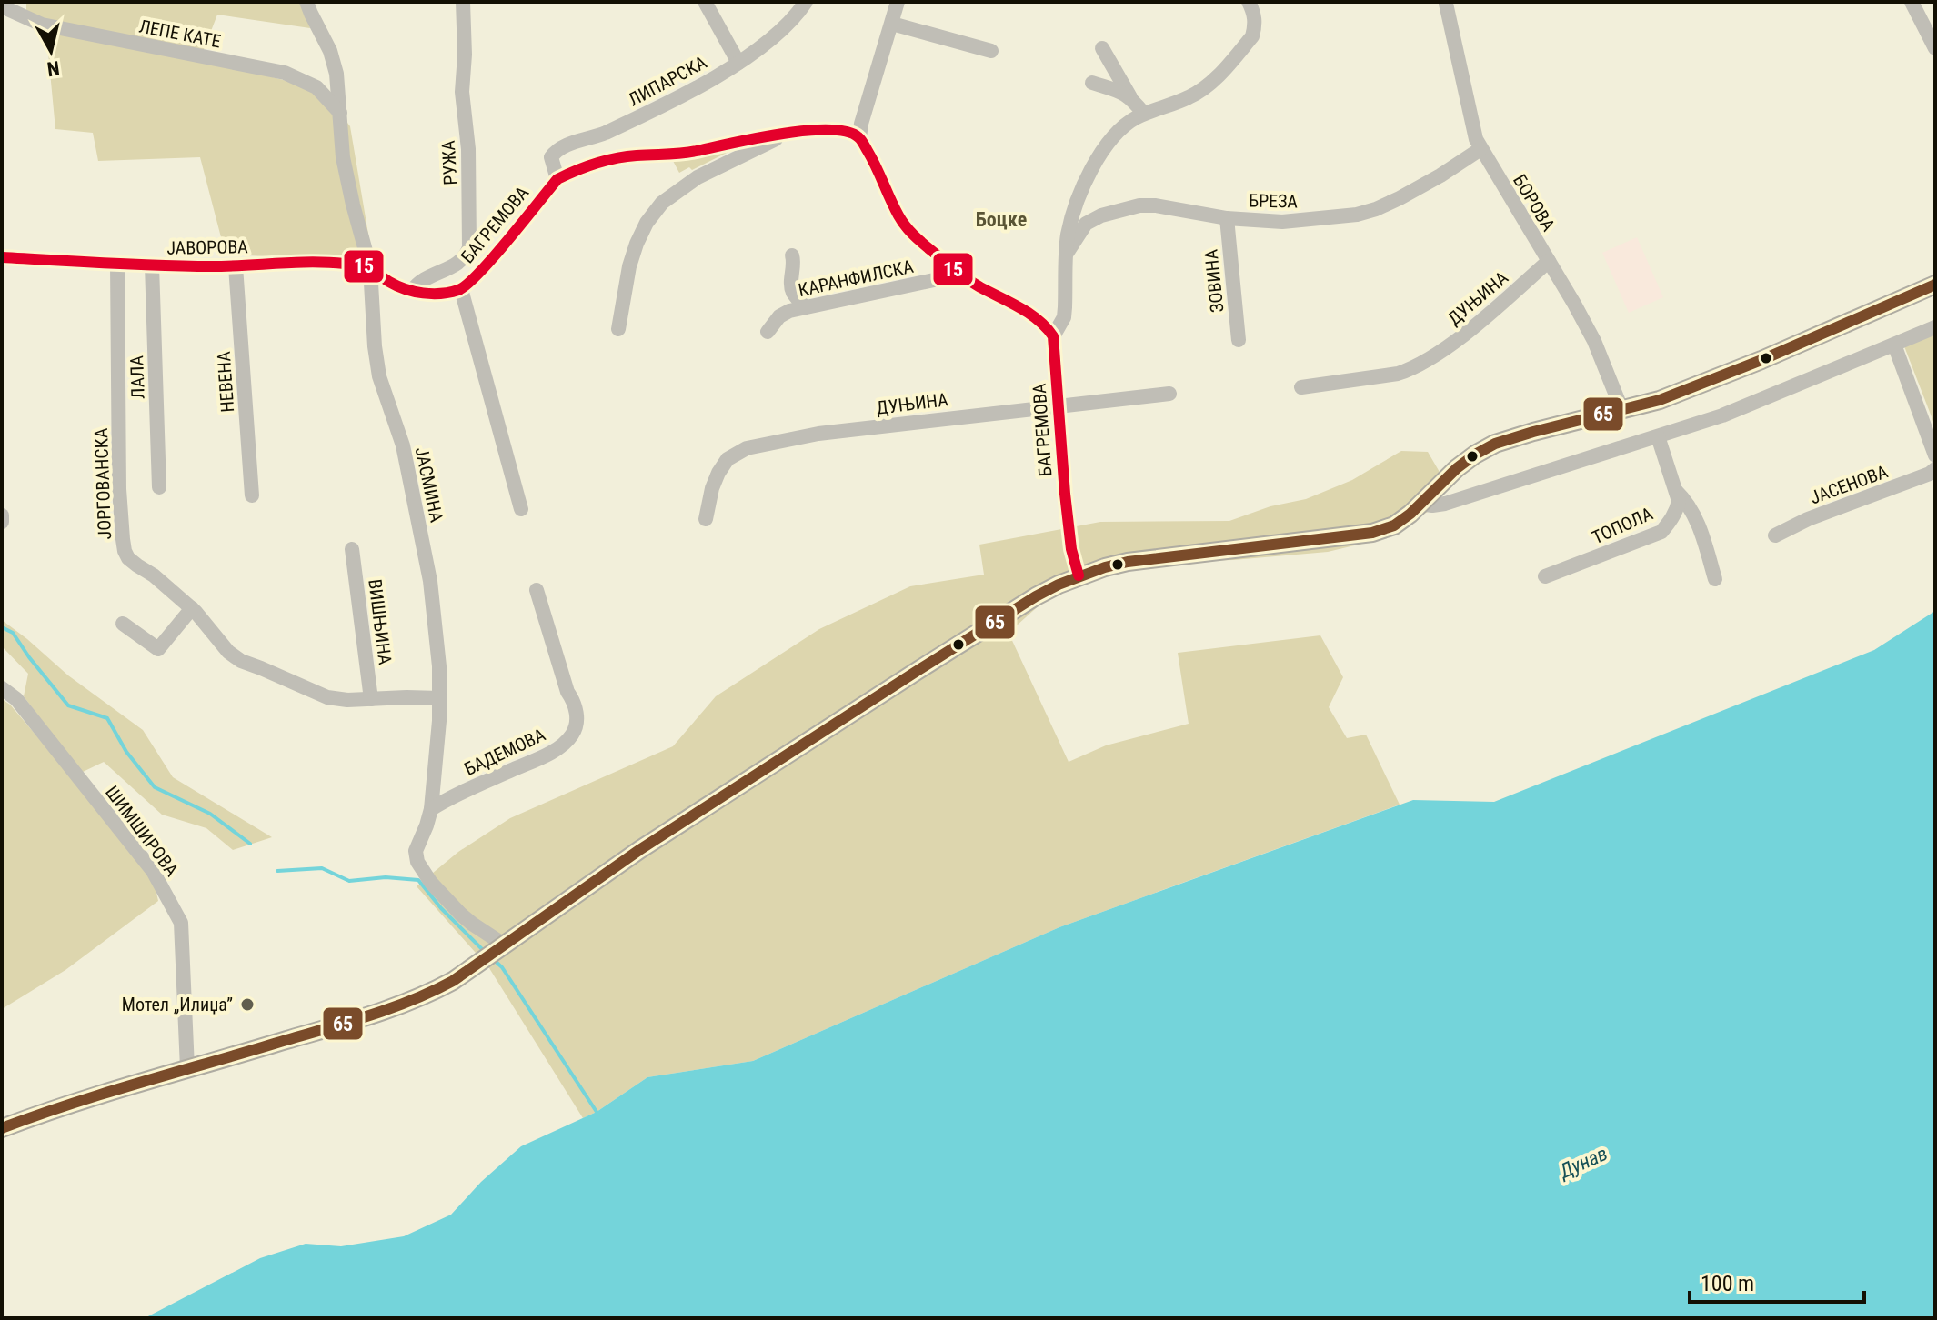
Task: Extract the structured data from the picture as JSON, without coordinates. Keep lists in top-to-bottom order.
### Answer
{
  "streets": {
    "street": [
      "ЛЕПЕ КАТЕ",
      "ЛИПАРСКА",
      "РУЖА",
      "БРЕЗА",
      "БОРОВА",
      "БАГРЕМОВА",
      "ЈАВОРОВА",
      "КАРАНФИЛСКА",
      "ЗОВИНА",
      "ДУЊИНА",
      "ЛАЛА",
      "НЕВЕНА",
      "ЈОРГОВАНСКА",
      "ЈАСМИНА",
      "ЈАСЕНОВА",
      "ТОПОЛА",
      "ВИШЊИНА",
      "БАДЕМОВА",
      "ШИМШИРОВА"
    ]
  },
  "crossings": [
    ["ЛЕПЕ КАТЕ", "ЈАСМИНА"],
    ["ЛИПАРСКА", "БАГРЕМОВА"],
    ["РУЖА", "БАГРЕМОВА"],
    ["БРЕЗА", "БОРОВА"],
    ["БРЕЗА", "ЗОВИНА"],
    ["БОРОВА", "ДУЊИНА"],
    ["БАГРЕМОВА", "ЈАВОРОВА"],
    ["БАГРЕМОВА", "ДУЊИНА"],
    ["БАГРЕМОВА", "ЈАСМИНА"],
    ["ЈАВОРОВА", "ЛАЛА"],
    ["ЈАВОРОВА", "НЕВЕНА"],
    ["ЈАВОРОВА", "ЈОРГОВАНСКА"],
    ["ЈАВОРОВА", "ЈАСМИНА"],
    ["ЈОРГОВАНСКА", "ЈАСМИНА"],
    ["ЈОРГОВАНСКА", "ВИШЊИНА"],
    ["ЈАСМИНА", "БАДЕМОВА"]
  ],
  "districts": ["Боцке"],
  "water": ["Дунав"],
  "places": ["Мотел „Илиџа”"],
  "lines": ["transit line 15", "transit line 65"],
  "scale_bar": "100 m",
  "north": "bottom"
}
